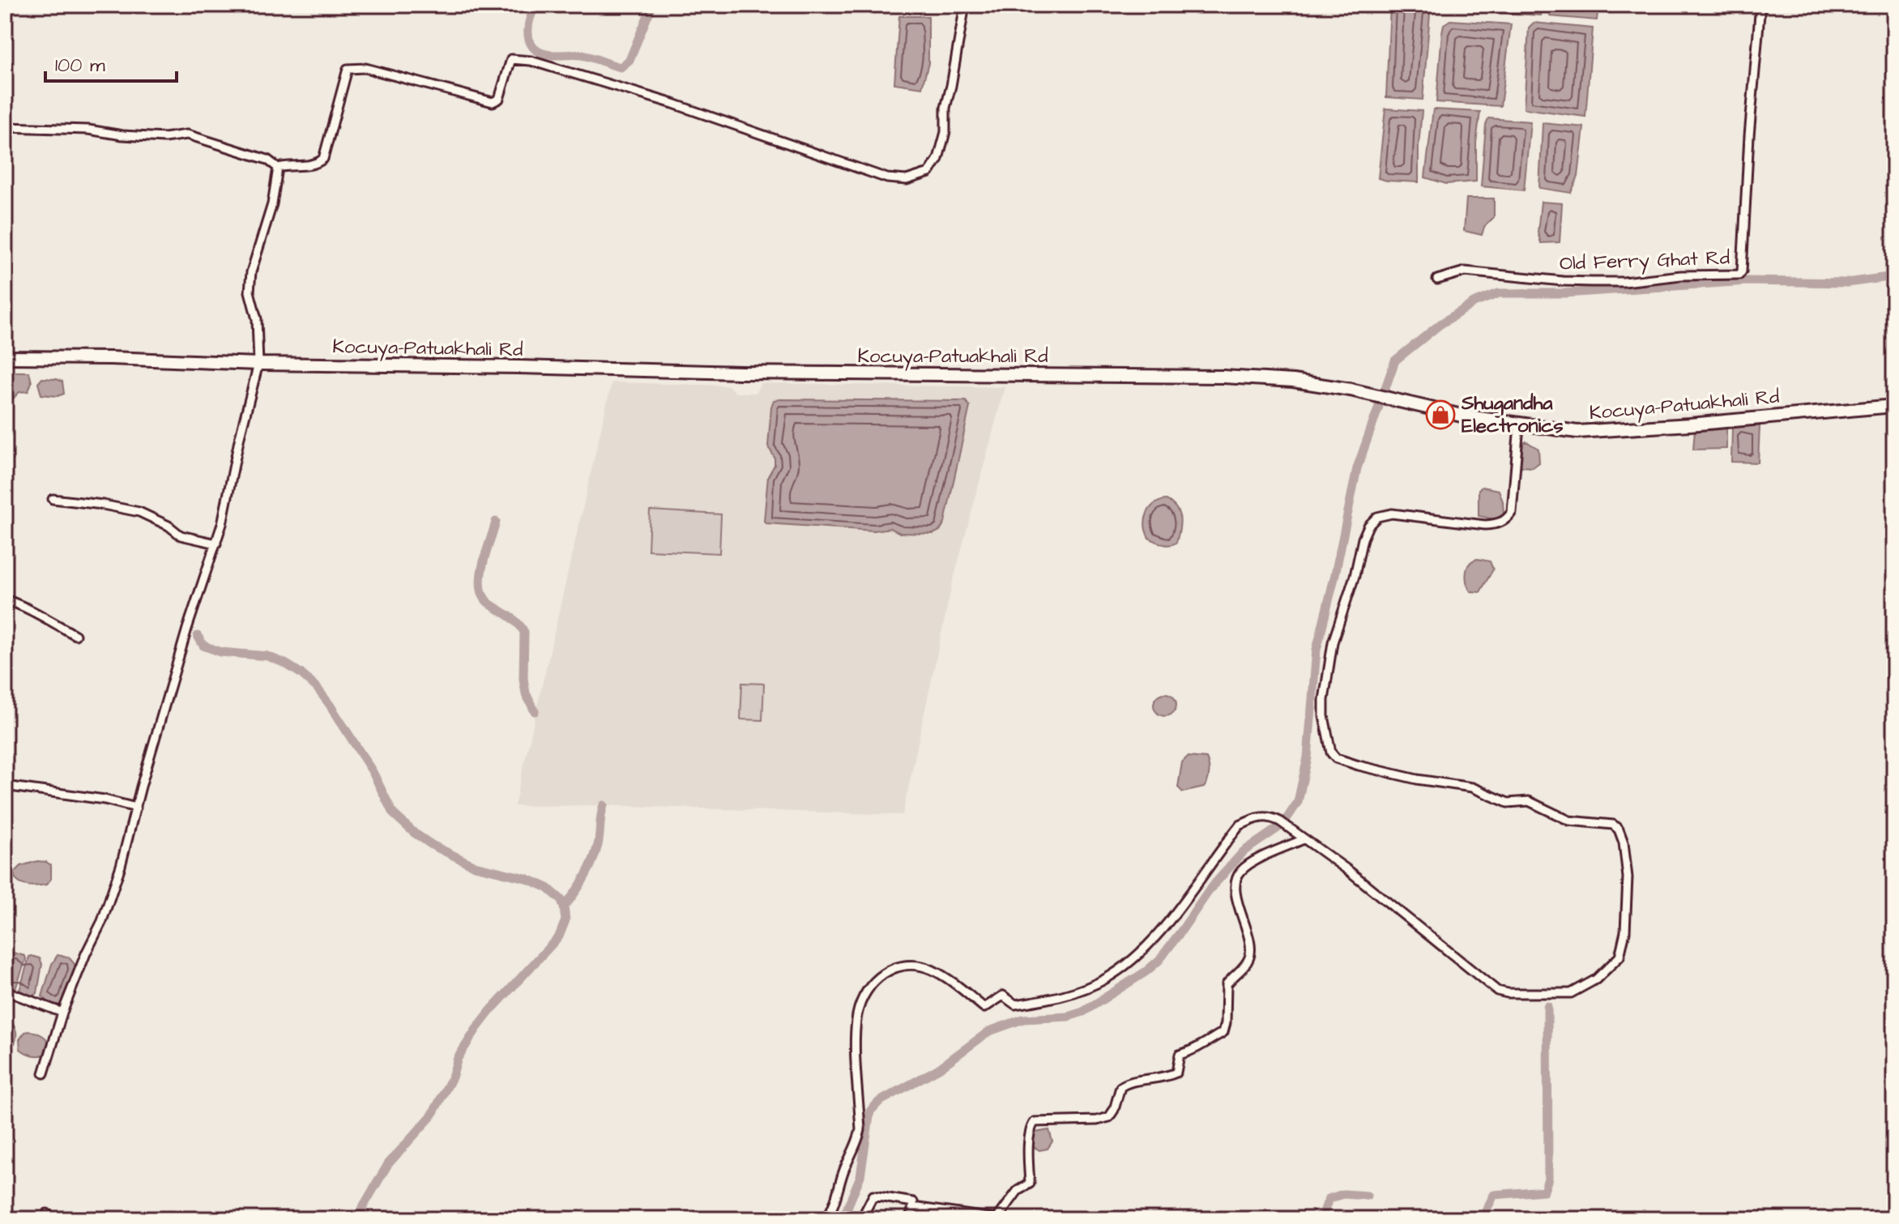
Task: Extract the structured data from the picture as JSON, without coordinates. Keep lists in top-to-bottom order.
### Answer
{
  "streets": {
    "main road": ["Kocuya-Patuakhali Rd"],
    "street": ["Old Ferry Ghat Rd"]
  },
  "places": {
    "shop": ["Shugandha Electronics"]
  },
  "scale_bar": "100 m"
}
